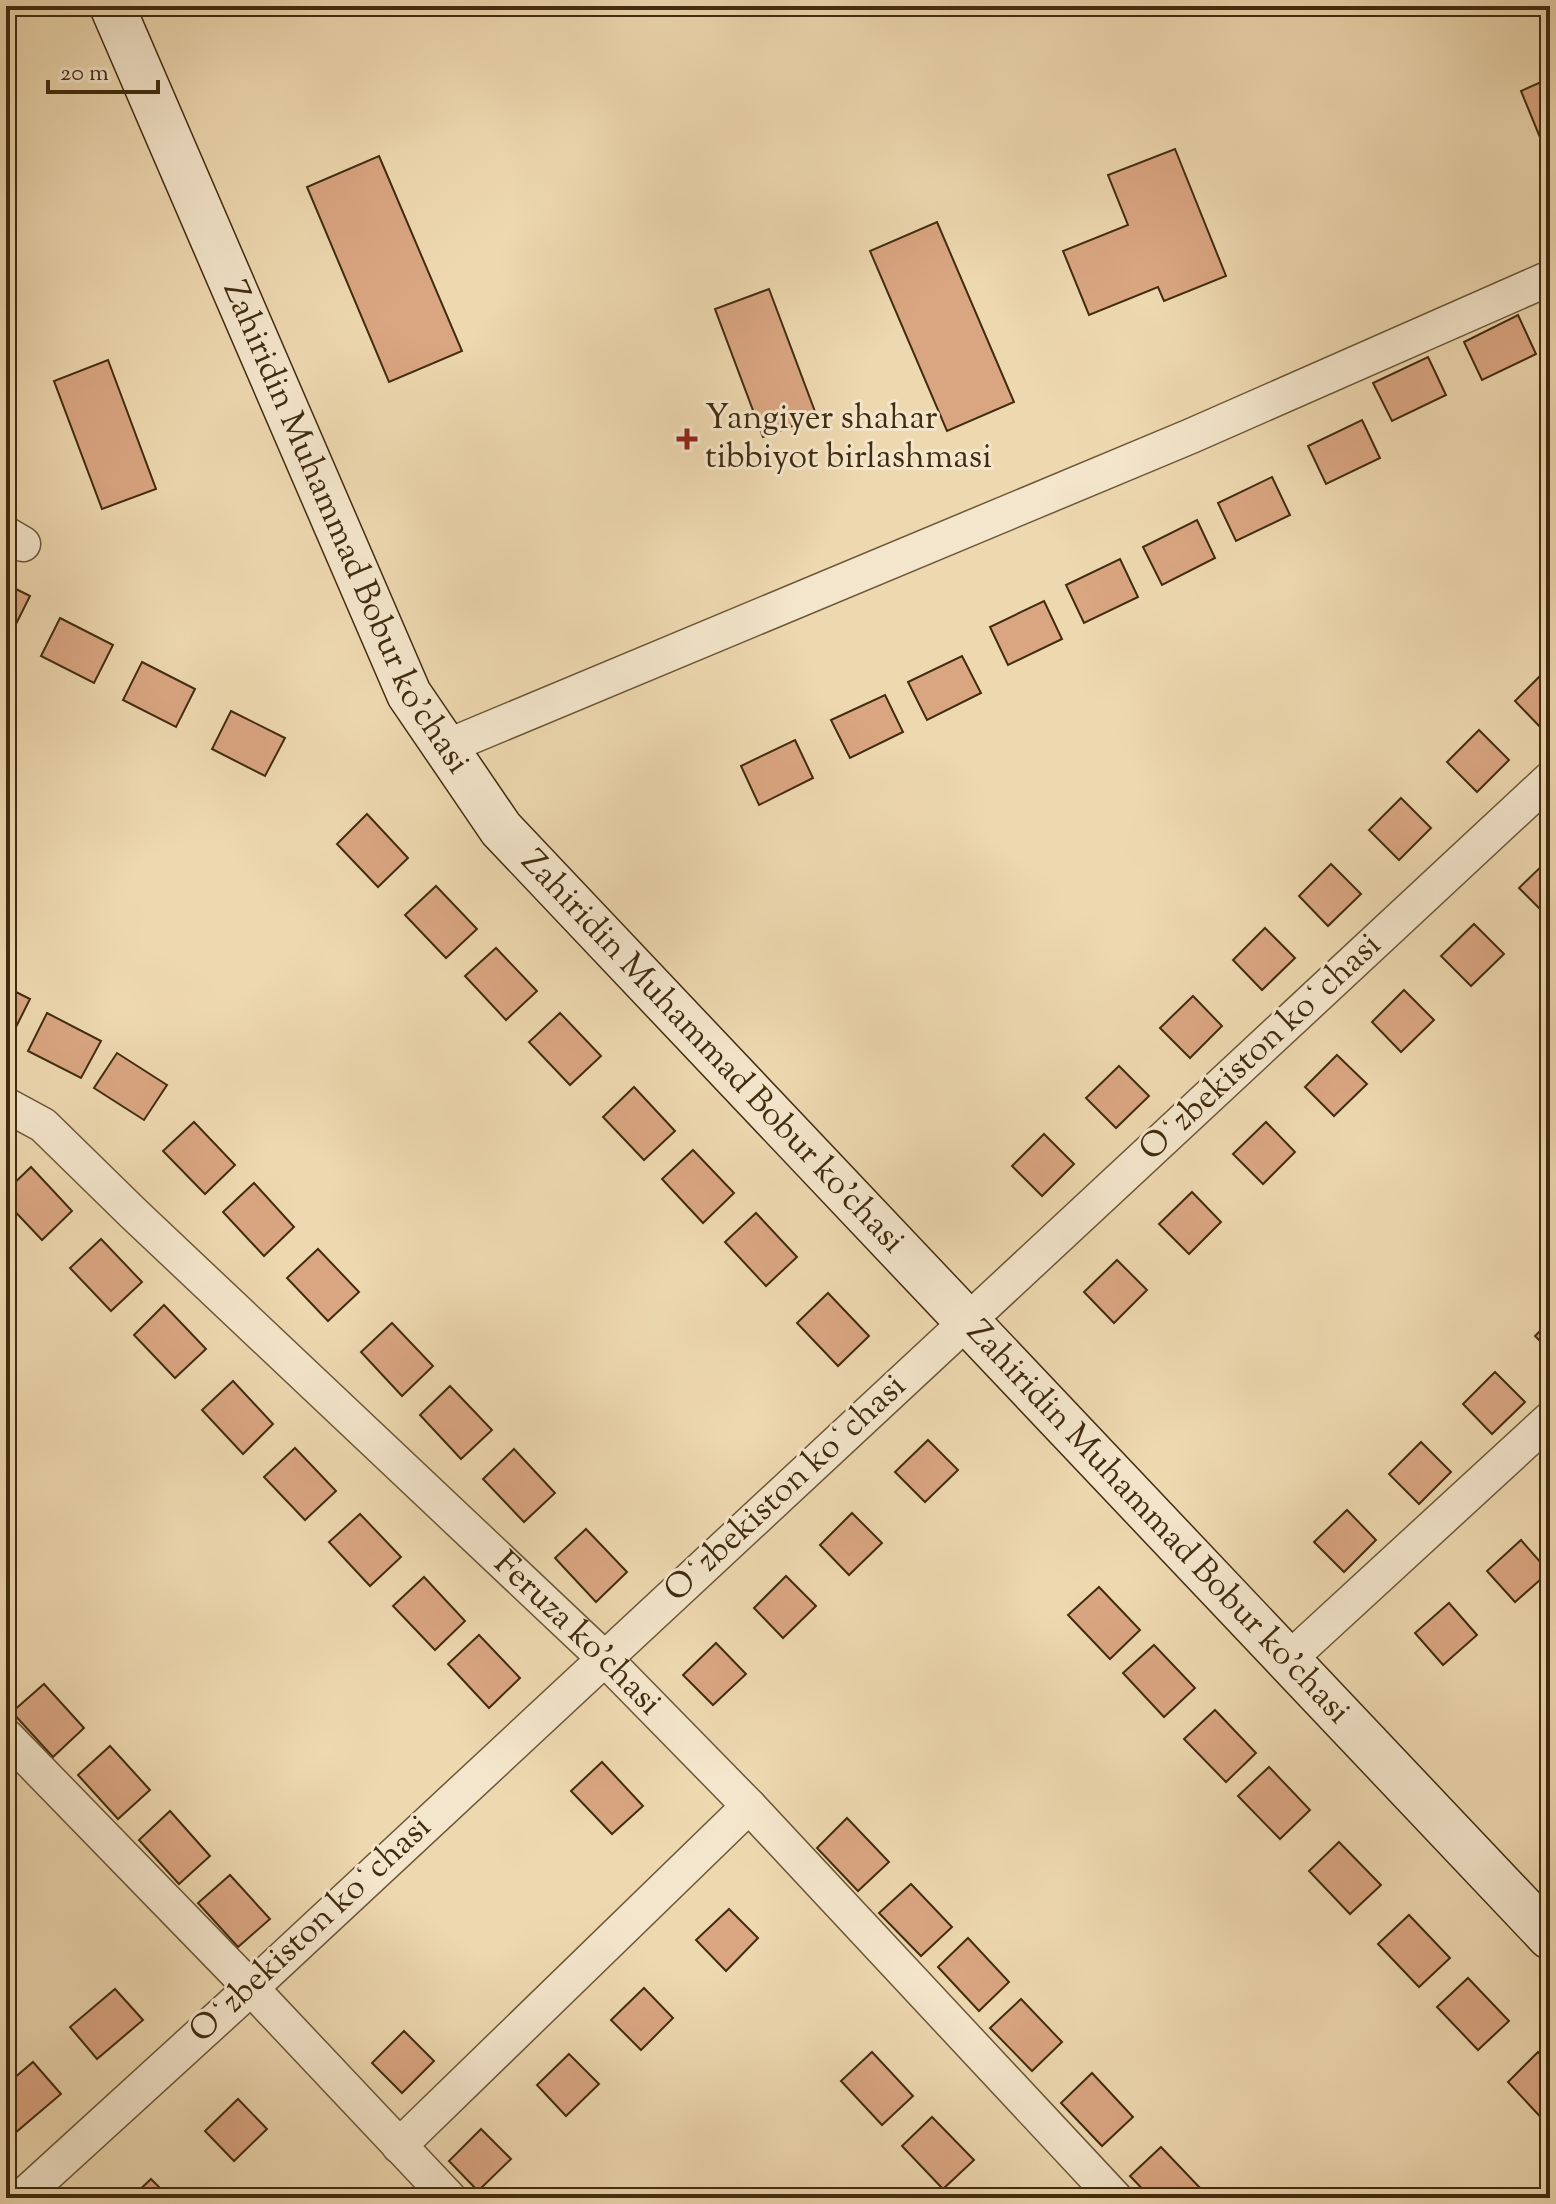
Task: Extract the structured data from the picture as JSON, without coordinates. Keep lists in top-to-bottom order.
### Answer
{
  "streets": {
    "street": ["Zahiridin Muhammad Bobur ko'chasi", "Oʻzbekiston koʻchasi", "Feruza ko'chasi"]
  },
  "crossings": [
    ["Zahiridin Muhammad Bobur ko'chasi", "Oʻzbekiston koʻchasi"],
    ["Oʻzbekiston koʻchasi", "Feruza ko'chasi"]
  ],
  "places": {
    "health": ["Yangiyer shahar tibbiyot birlashmasi"]
  },
  "scale_bar": "20 m"
}
